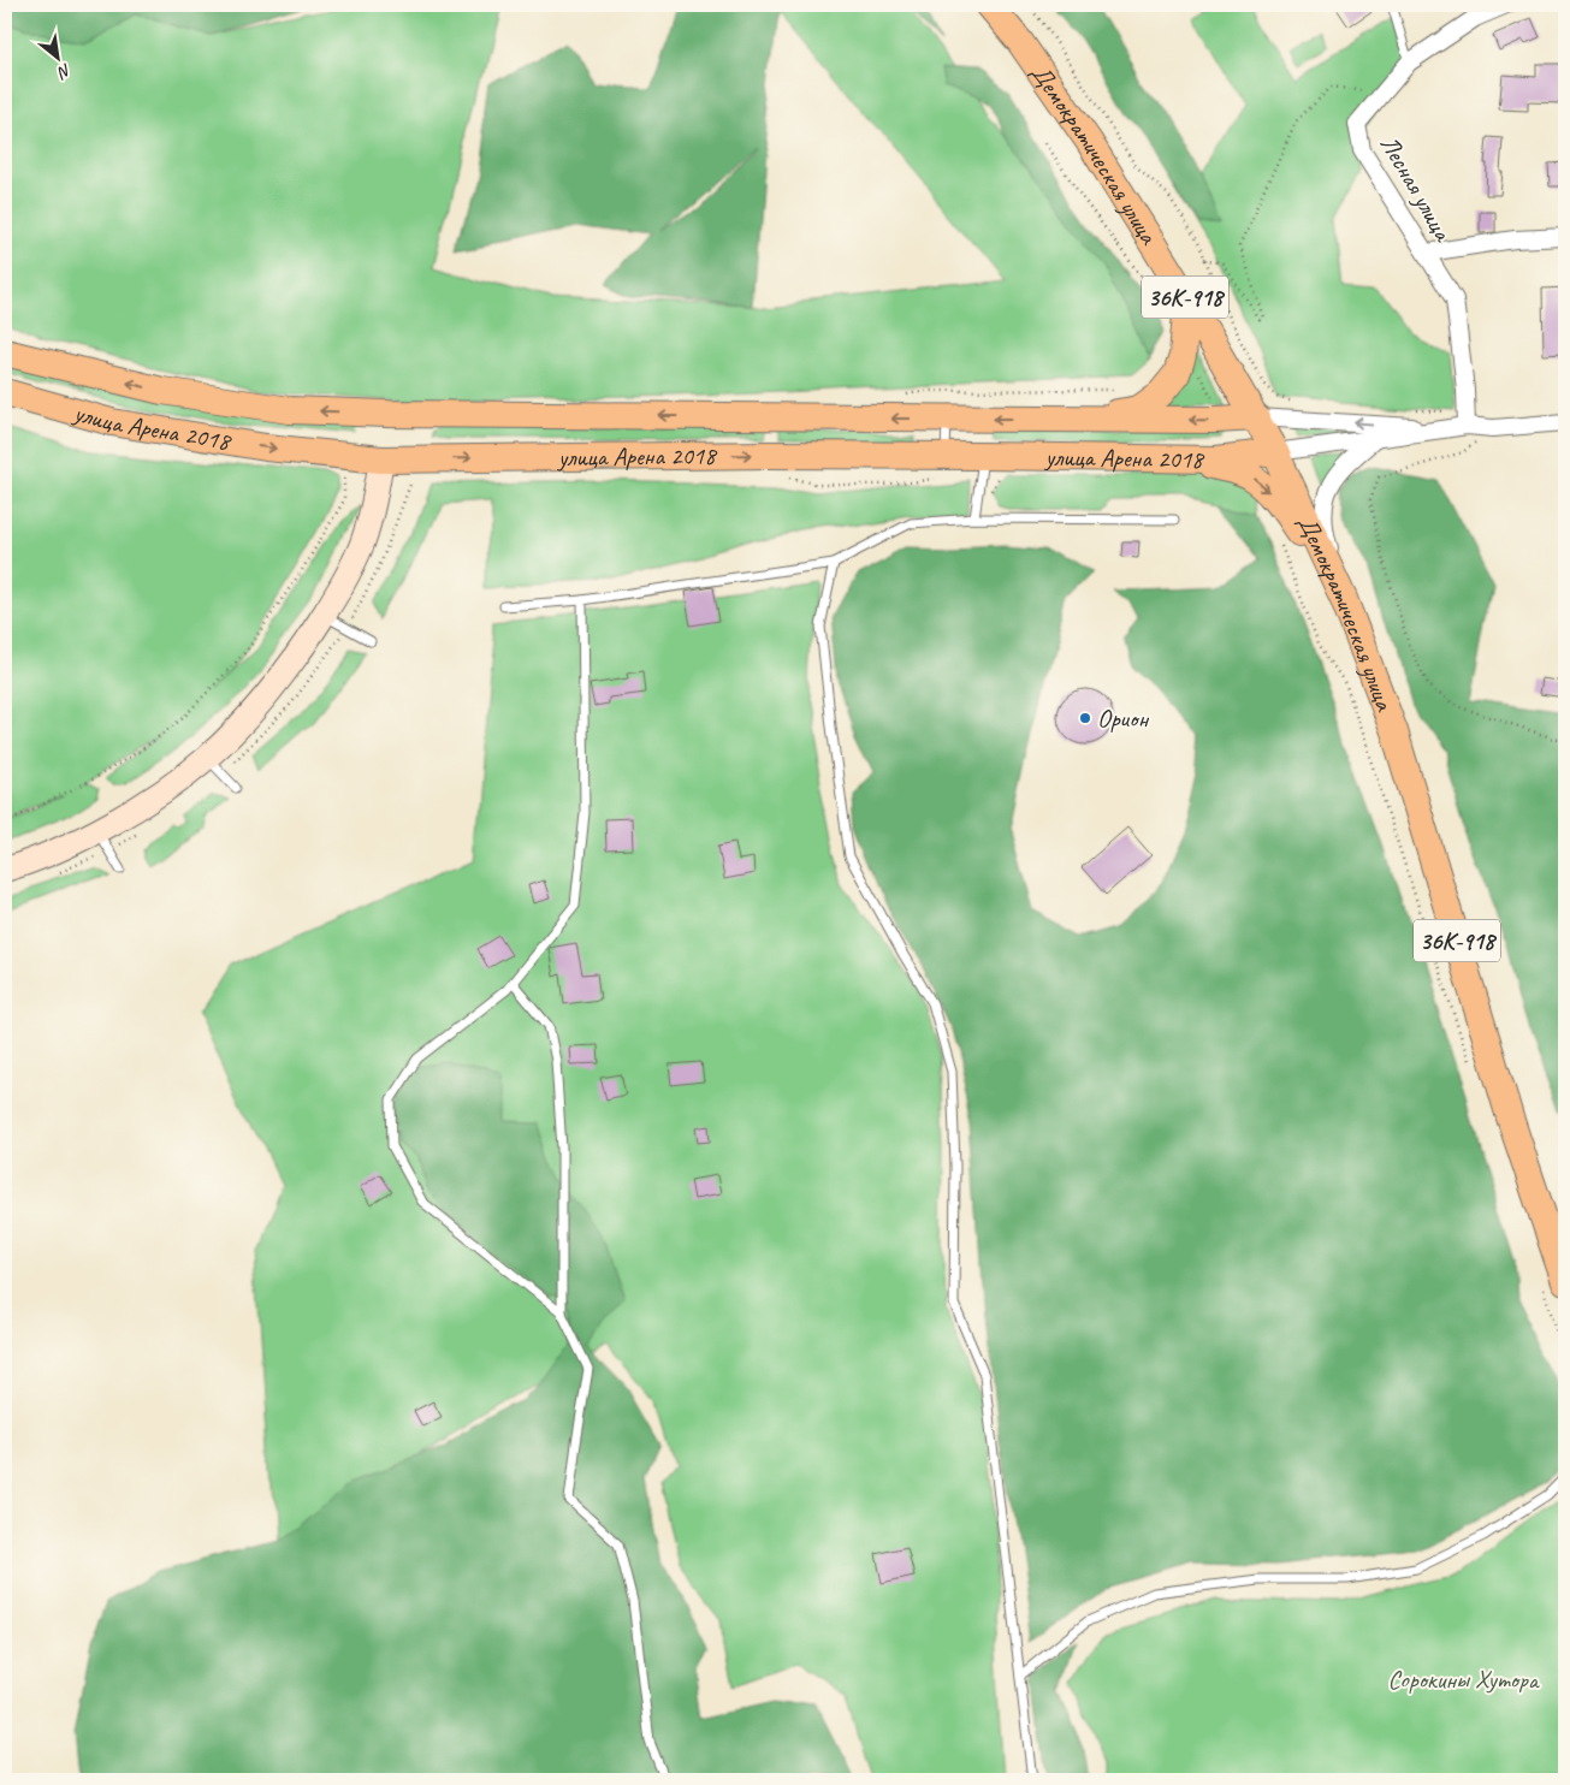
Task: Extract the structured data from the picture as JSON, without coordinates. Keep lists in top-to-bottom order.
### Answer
{
  "streets": {
    "main road": ["Демократическая улица", "36К-918", "улица Арена 2018"],
    "street": ["Лесная улица"]
  },
  "crossings": [
    ["Демократическая улица", "улица Арена 2018"]
  ],
  "parks": ["Сорокины Хутора"],
  "places": ["Орион"],
  "north": "bottom right"
}
